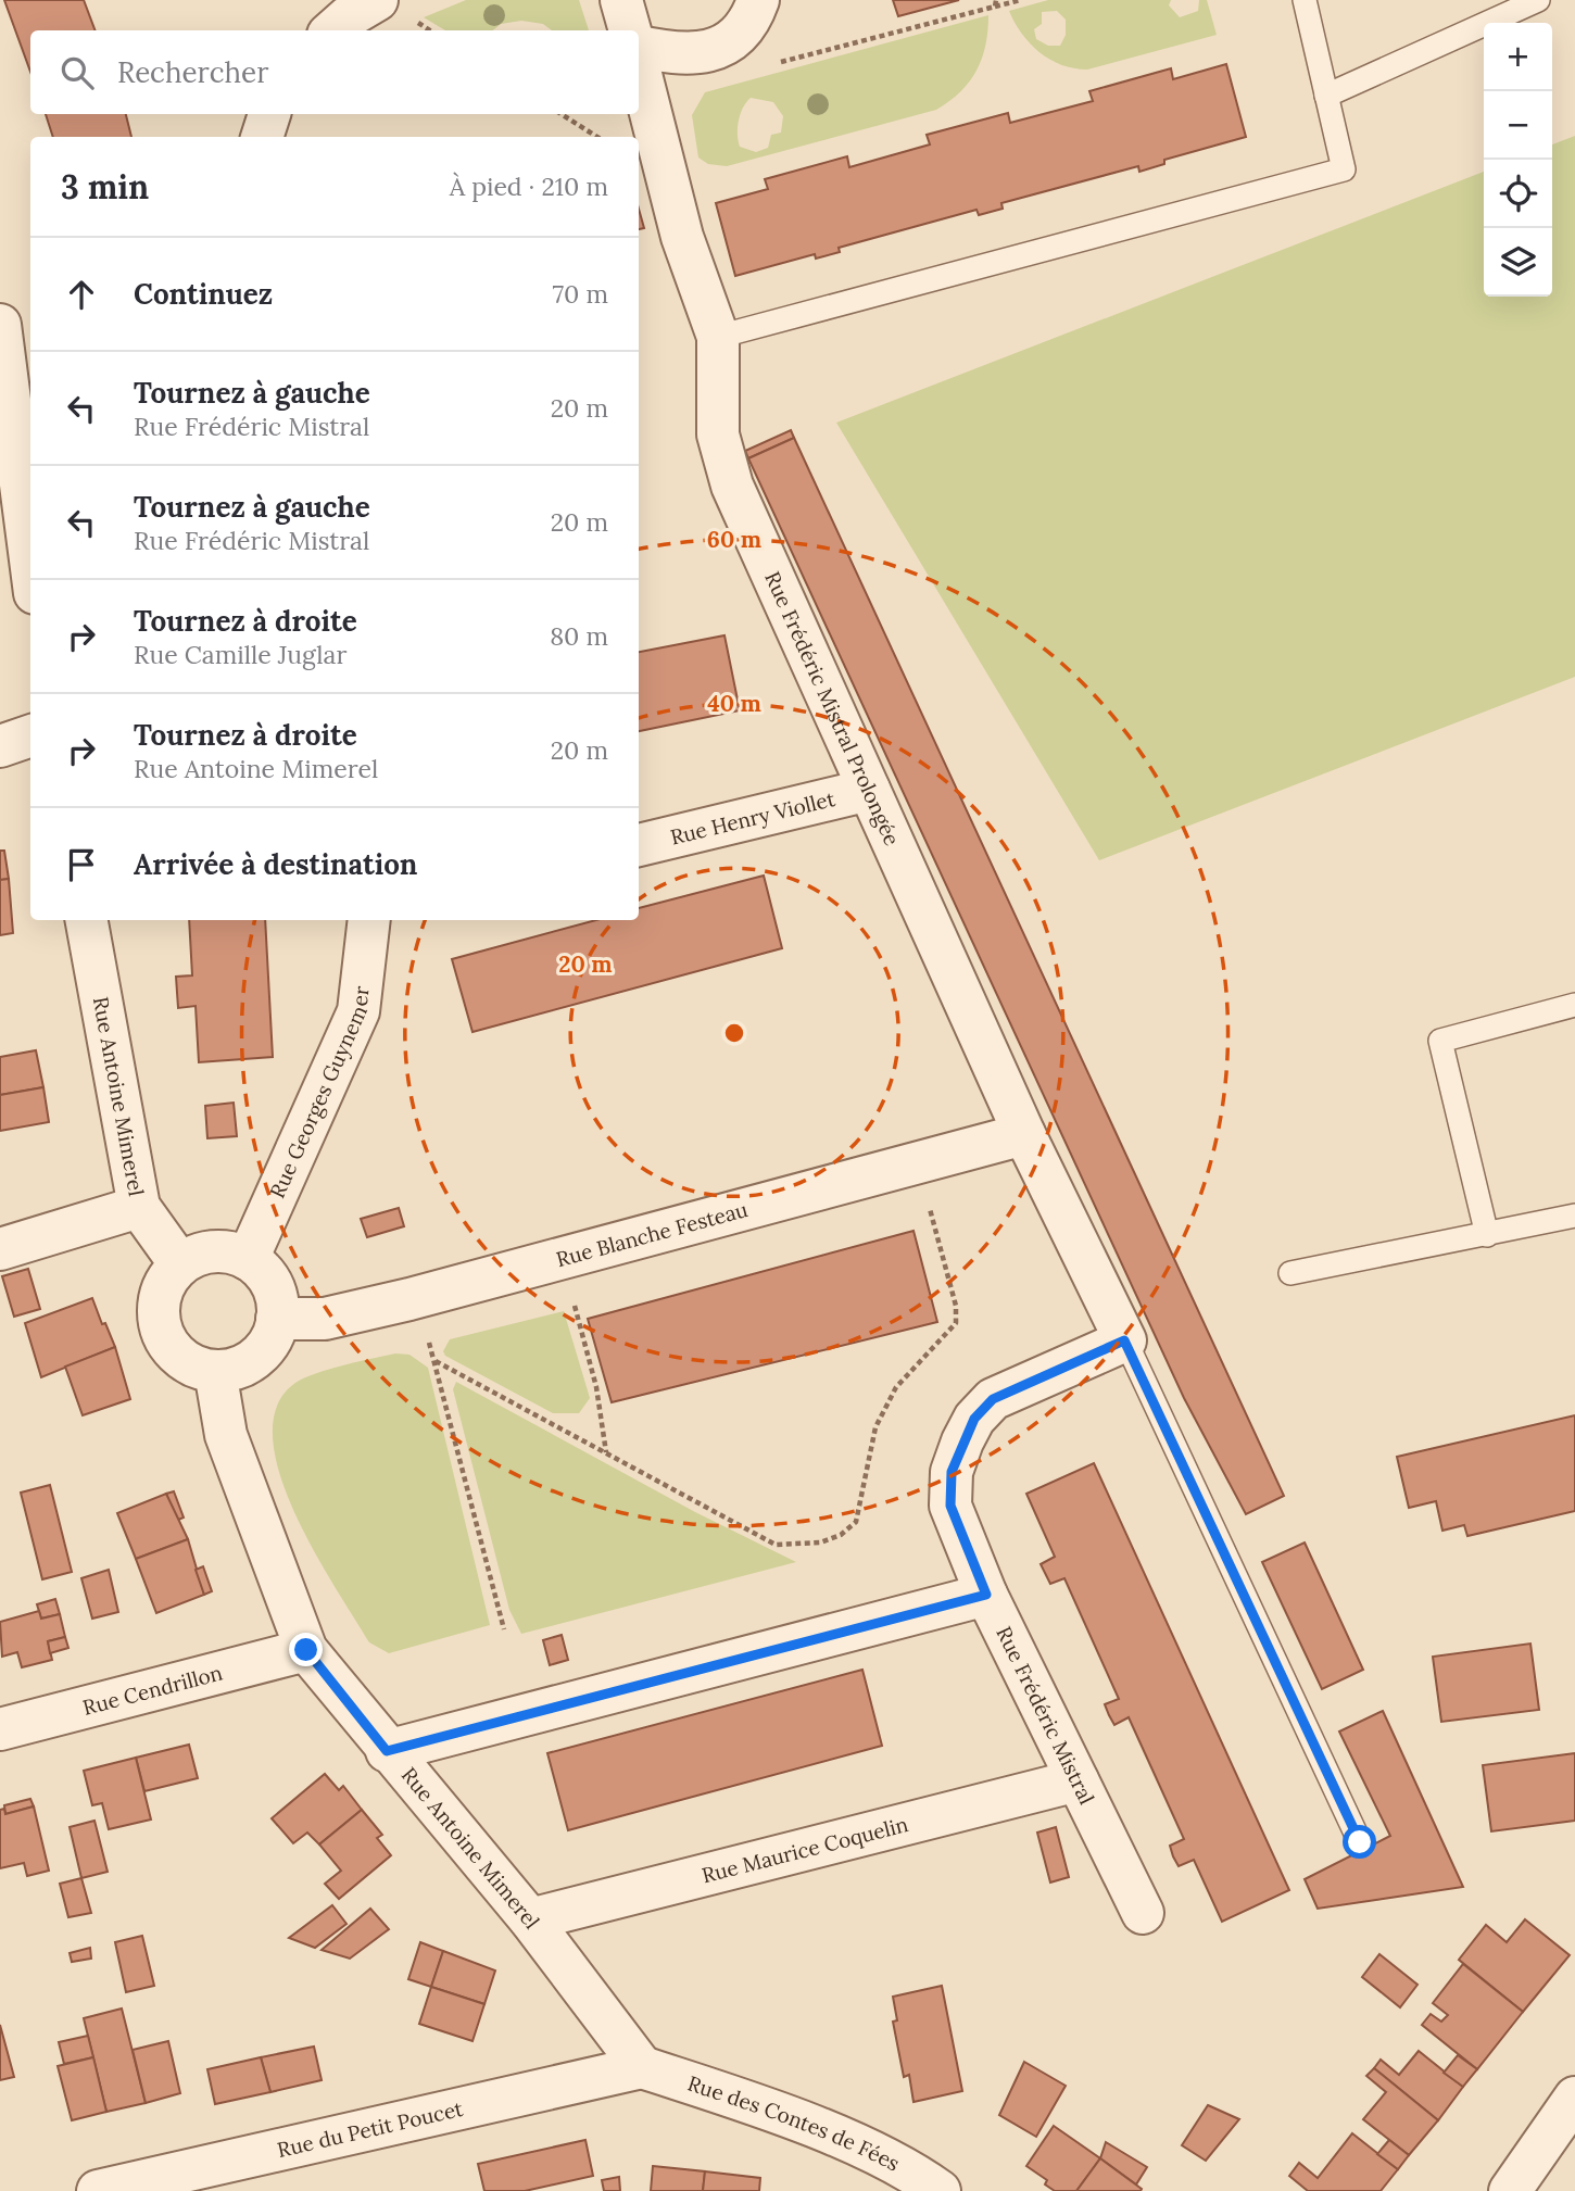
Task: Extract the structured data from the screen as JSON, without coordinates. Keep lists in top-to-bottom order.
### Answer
{
  "streets": {
    "street": [
      "Rue Frédéric Mistral Prolongée",
      "Rue Henry Viollet",
      "Rue Georges Guynemer",
      "Rue Antoine Mimerel",
      "Rue Blanche Festeau",
      "Rue Cendrillon",
      "Rue Frédéric Mistral",
      "Rue Maurice Coquelin",
      "Rue des Contes de Fées",
      "Rue du Petit Poucet"
    ]
  },
  "crossings": [
    ["Rue Frédéric Mistral Prolongée", "Rue Henry Viollet"],
    ["Rue Frédéric Mistral Prolongée", "Rue Blanche Festeau"],
    ["Rue Frédéric Mistral Prolongée", "Rue Frédéric Mistral"],
    ["Rue Georges Guynemer", "Rue Antoine Mimerel"],
    ["Rue Georges Guynemer", "Rue Blanche Festeau"],
    ["Rue Antoine Mimerel", "Rue Blanche Festeau"],
    ["Rue Antoine Mimerel", "Rue Cendrillon"],
    ["Rue Antoine Mimerel", "Rue Maurice Coquelin"],
    ["Rue Antoine Mimerel", "Rue des Contes de Fées"],
    ["Rue Antoine Mimerel", "Rue du Petit Poucet"],
    ["Rue Frédéric Mistral", "Rue Maurice Coquelin"],
    ["Rue des Contes de Fées", "Rue du Petit Poucet"]
  ],
  "page": {
    "map_buttons": ["+", "−"],
    "search": "Rechercher",
    "heading": ["3 min", "À pied · 210 m"],
    "list": [
      ["Continuez", "70 m"],
      ["Tournez à gauche", "Rue Frédéric Mistral", "20 m"],
      ["Tournez à gauche", "Rue Frédéric Mistral", "20 m"],
      ["Tournez à droite", "Rue Camille Juglar", "80 m"],
      ["Tournez à droite", "Rue Antoine Mimerel", "20 m"],
      "Arrivée à destination"
    ]
  },
  "rings": ["60 m", "40 m", "20 m"]
}
